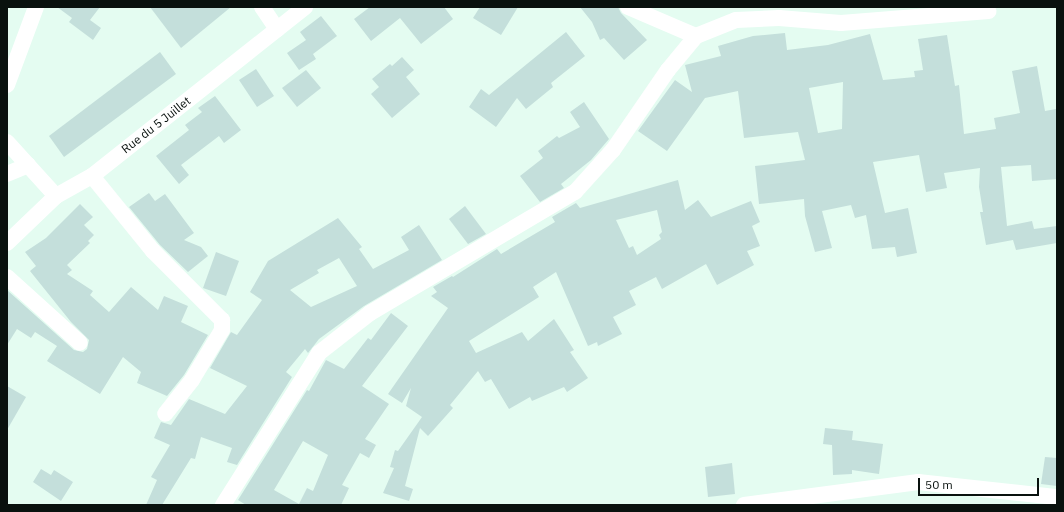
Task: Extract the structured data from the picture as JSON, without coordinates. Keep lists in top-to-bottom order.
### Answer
{
  "streets": {
    "street": ["Rue du 5 Juillet"]
  },
  "scale_bar": "50 m"
}
